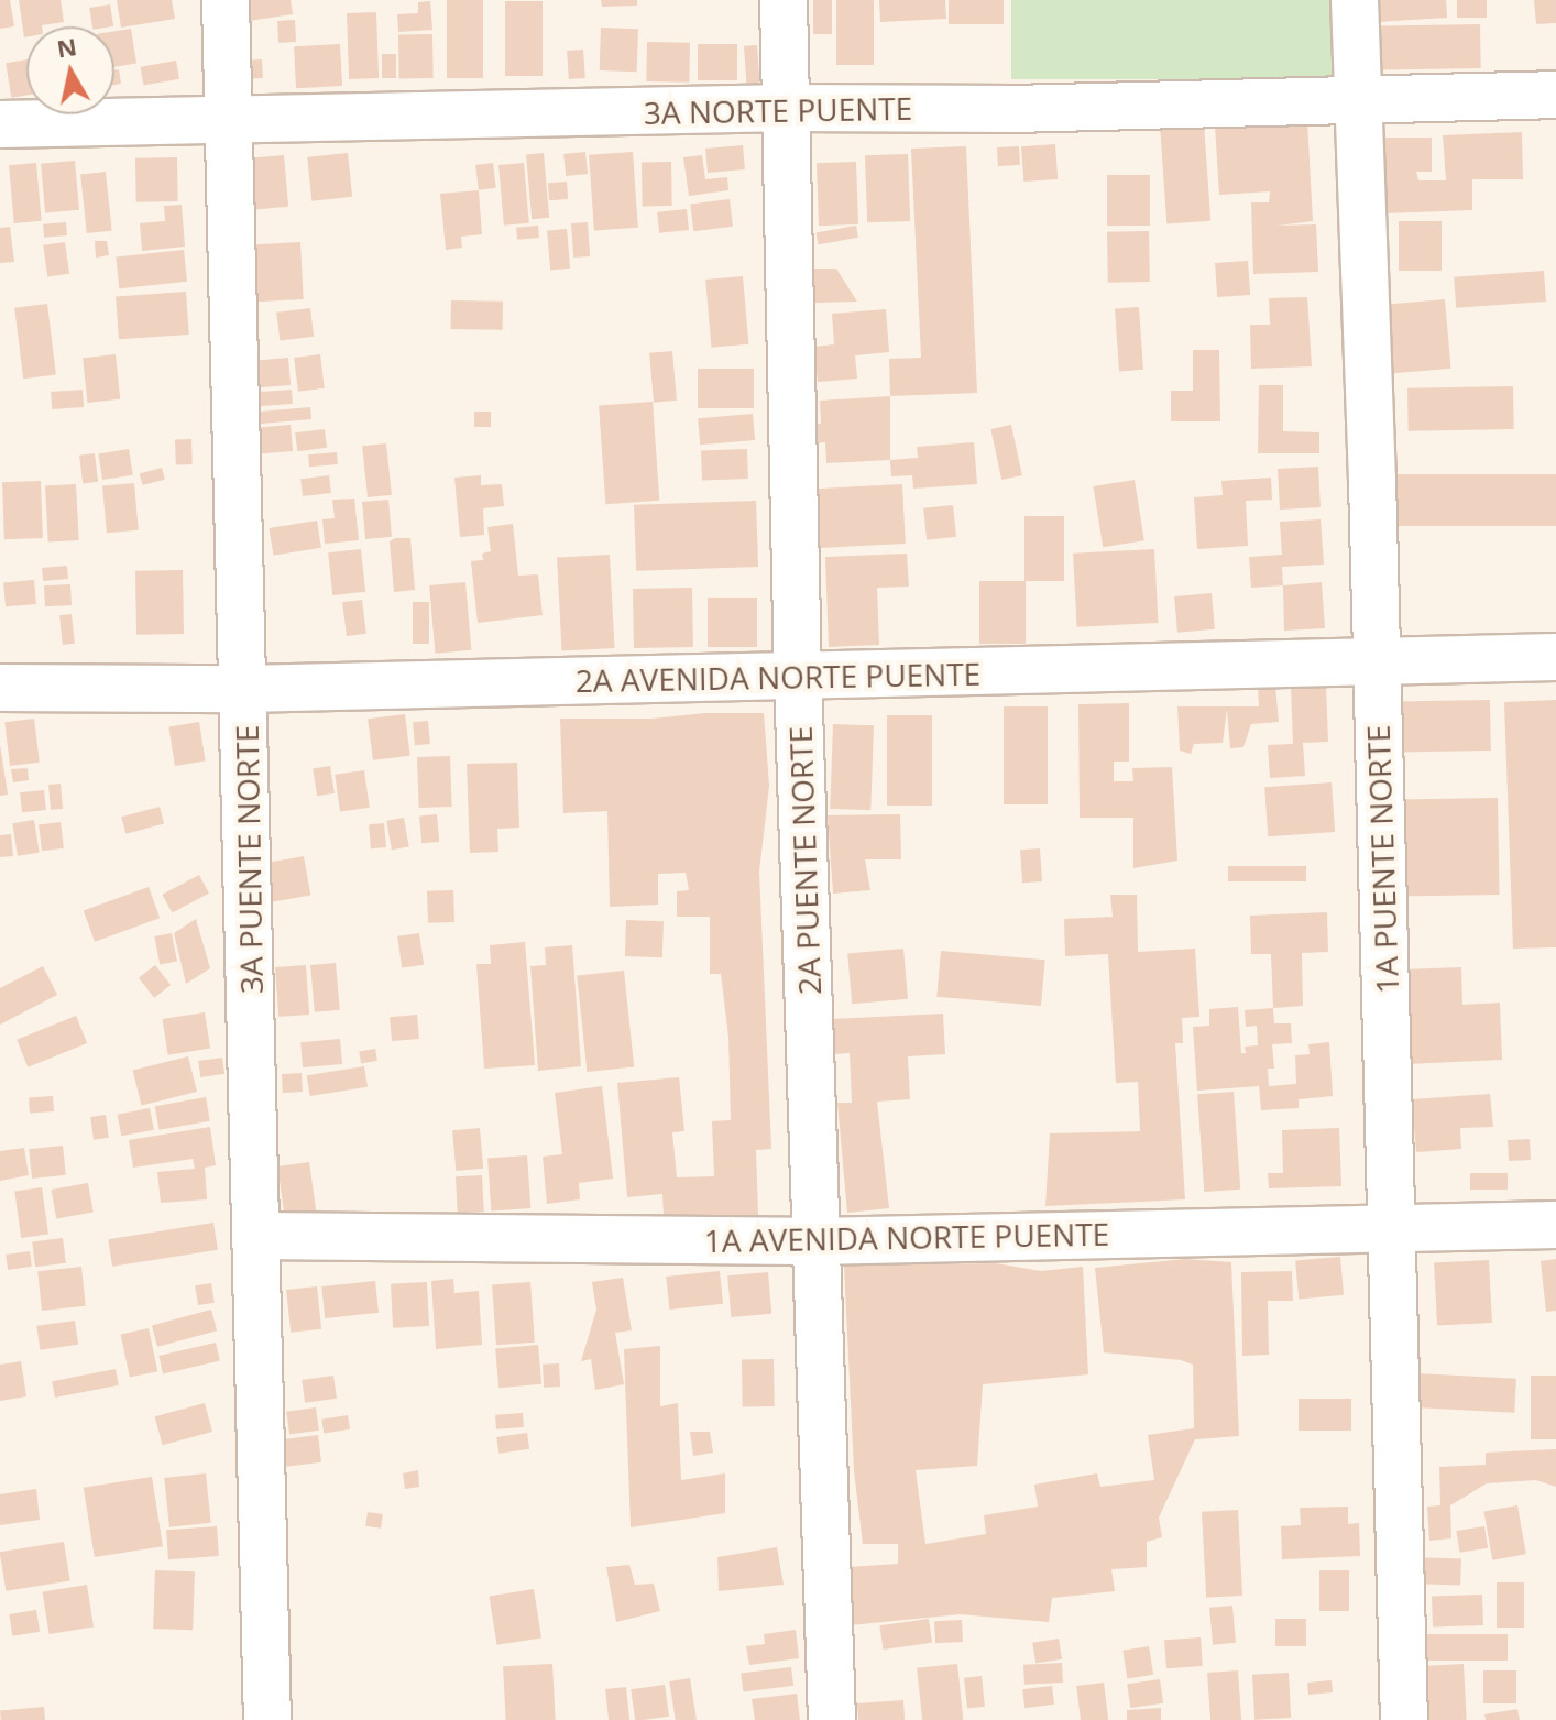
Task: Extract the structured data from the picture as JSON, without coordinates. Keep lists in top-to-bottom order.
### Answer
{
  "streets": {
    "street": [
      "3A NORTE PUENTE",
      "2A AVENIDA NORTE PUENTE",
      "3A PUENTE NORTE",
      "1A PUENTE NORTE",
      "2A PUENTE NORTE",
      "1A AVENIDA NORTE PUENTE"
    ]
  },
  "crossings": [
    ["3A NORTE PUENTE", "3A PUENTE NORTE"],
    ["3A NORTE PUENTE", "1A PUENTE NORTE"],
    ["3A NORTE PUENTE", "2A PUENTE NORTE"],
    ["2A AVENIDA NORTE PUENTE", "3A PUENTE NORTE"],
    ["2A AVENIDA NORTE PUENTE", "1A PUENTE NORTE"],
    ["2A AVENIDA NORTE PUENTE", "2A PUENTE NORTE"],
    ["3A PUENTE NORTE", "1A AVENIDA NORTE PUENTE"],
    ["1A PUENTE NORTE", "1A AVENIDA NORTE PUENTE"],
    ["2A PUENTE NORTE", "1A AVENIDA NORTE PUENTE"]
  ],
  "north": "top"
}
